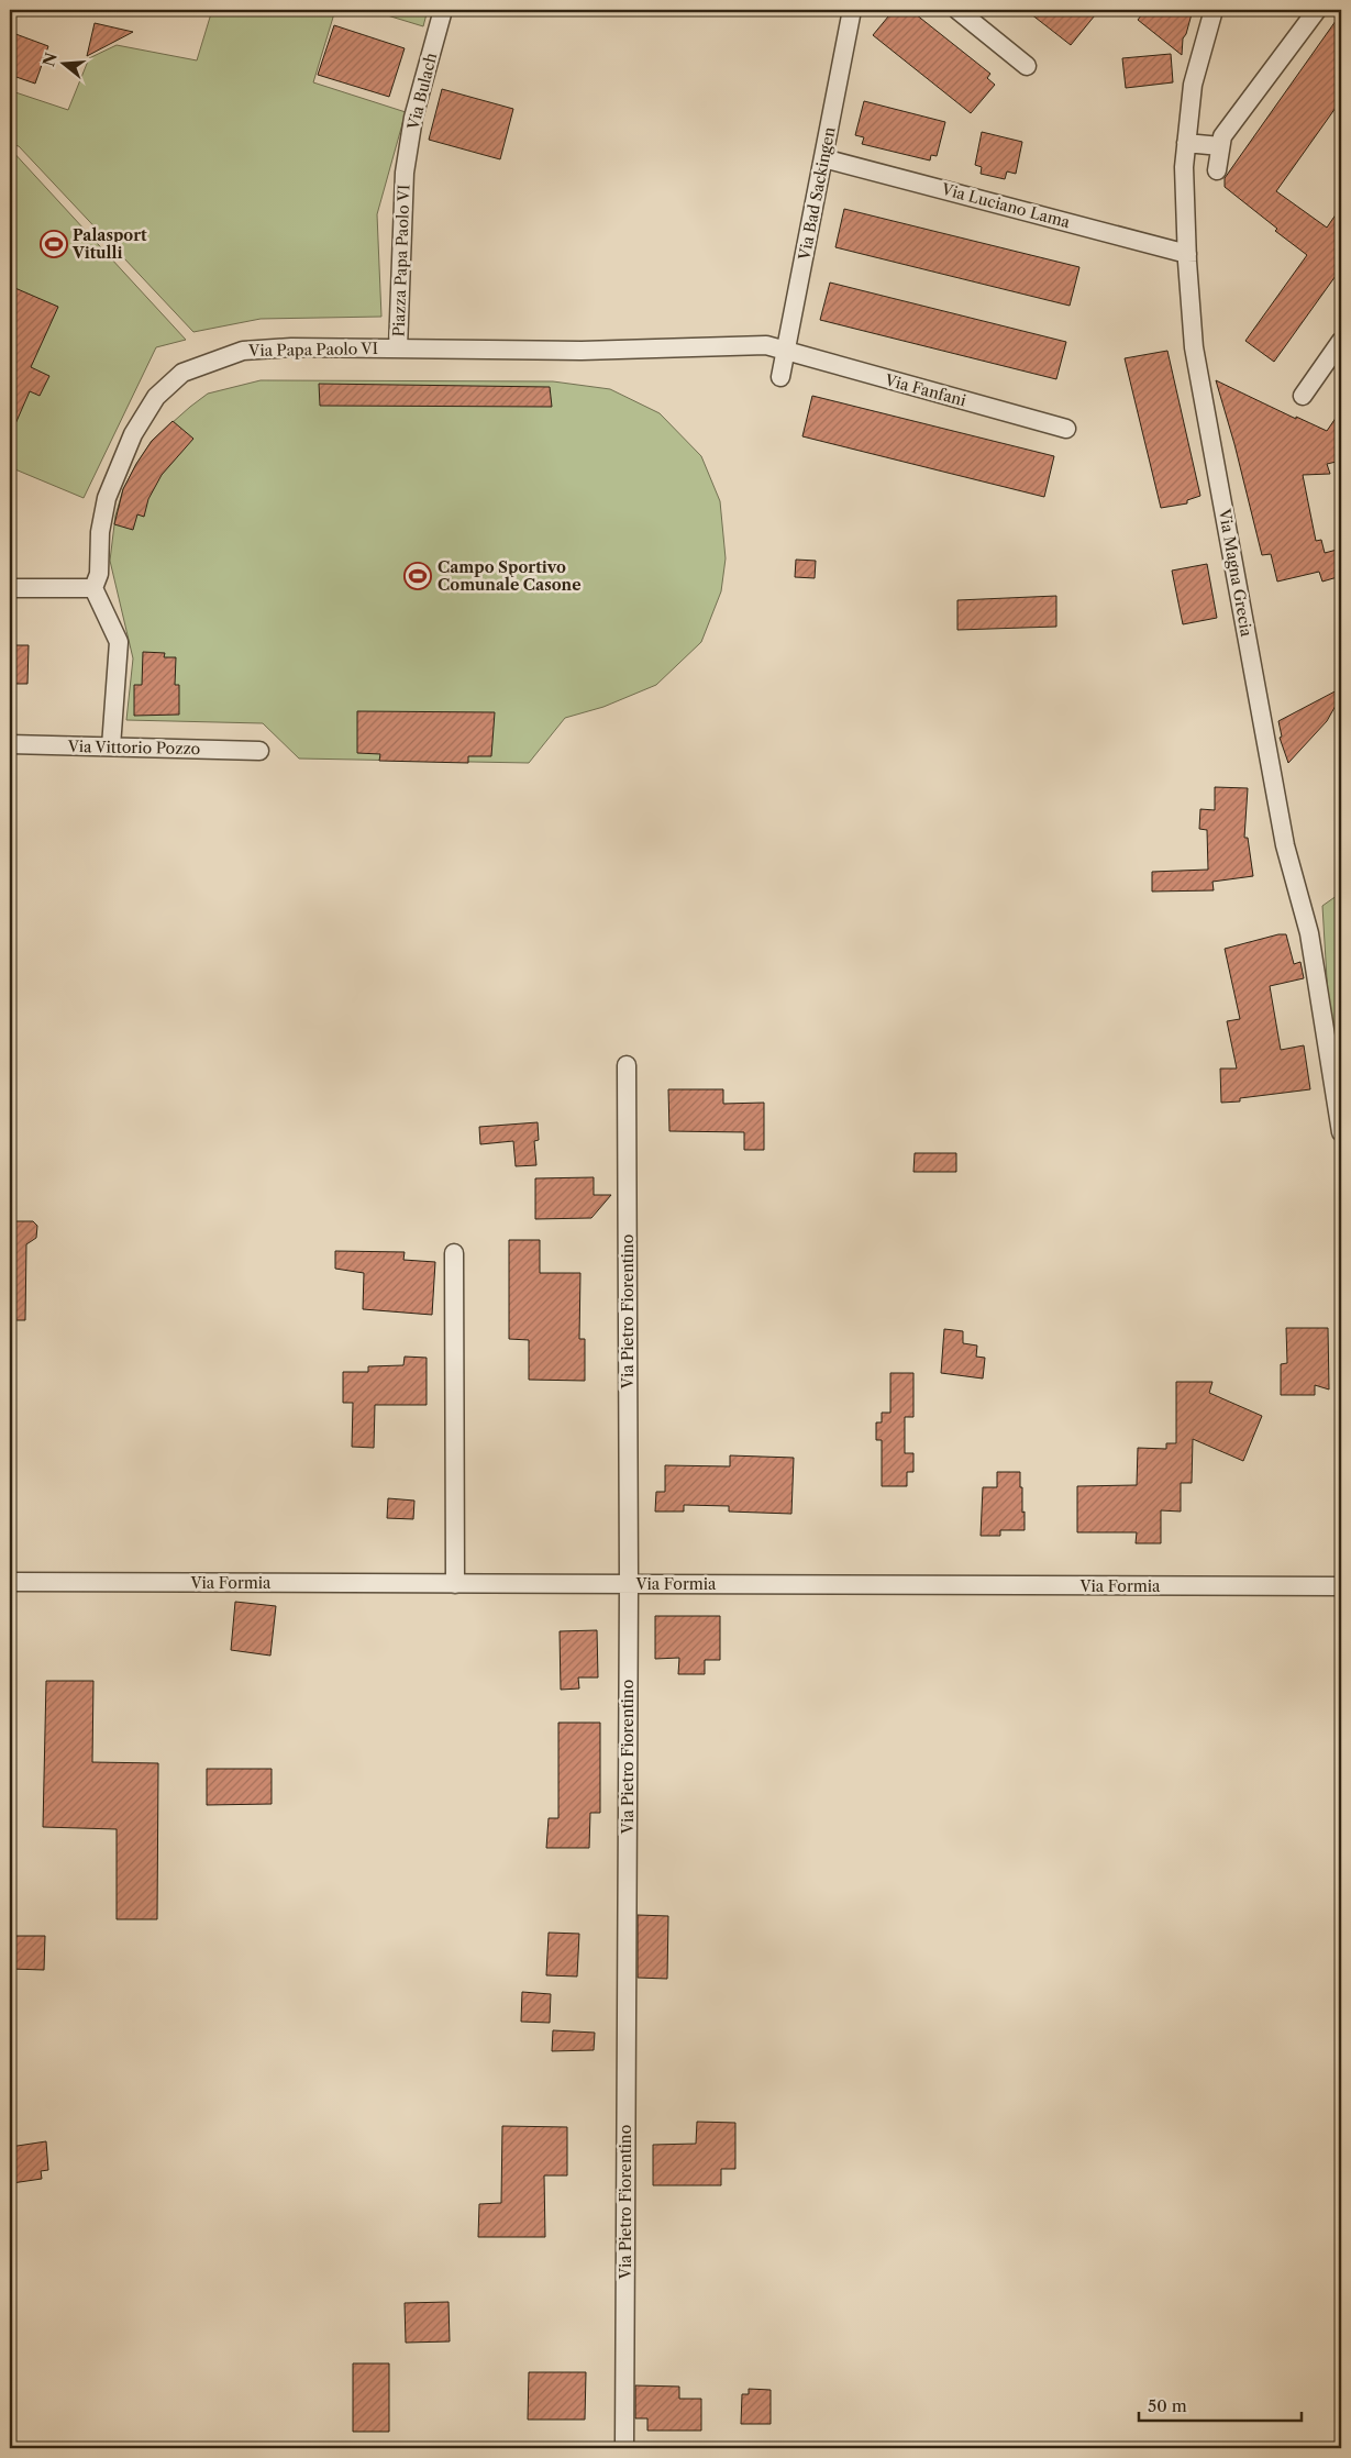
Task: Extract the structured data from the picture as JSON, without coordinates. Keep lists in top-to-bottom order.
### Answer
{
  "streets": {
    "street": [
      "Via Bulach",
      "Via Bad Sackingen",
      "Via Luciano Lama",
      "Piazza Papa Paolo VI",
      "Via Papa Paolo VI",
      "Via Fanfani",
      "Via Magna Grecia",
      "Via Vittorio Pozzo",
      "Via Pietro Fiorentino",
      "Via Formia"
    ]
  },
  "crossings": [
    ["Via Bulach", "Piazza Papa Paolo VI"],
    ["Via Bad Sackingen", "Via Luciano Lama"],
    ["Via Bad Sackingen", "Via Papa Paolo VI"],
    ["Via Bad Sackingen", "Via Fanfani"],
    ["Via Luciano Lama", "Via Magna Grecia"],
    ["Piazza Papa Paolo VI", "Via Papa Paolo VI"],
    ["Via Papa Paolo VI", "Via Fanfani"],
    ["Via Pietro Fiorentino", "Via Formia"]
  ],
  "places": {
    "sports": ["Palasport Vitulli", "Campo Sportivo Comunale Casone"]
  },
  "scale_bar": "50 m",
  "north": "left"
}
